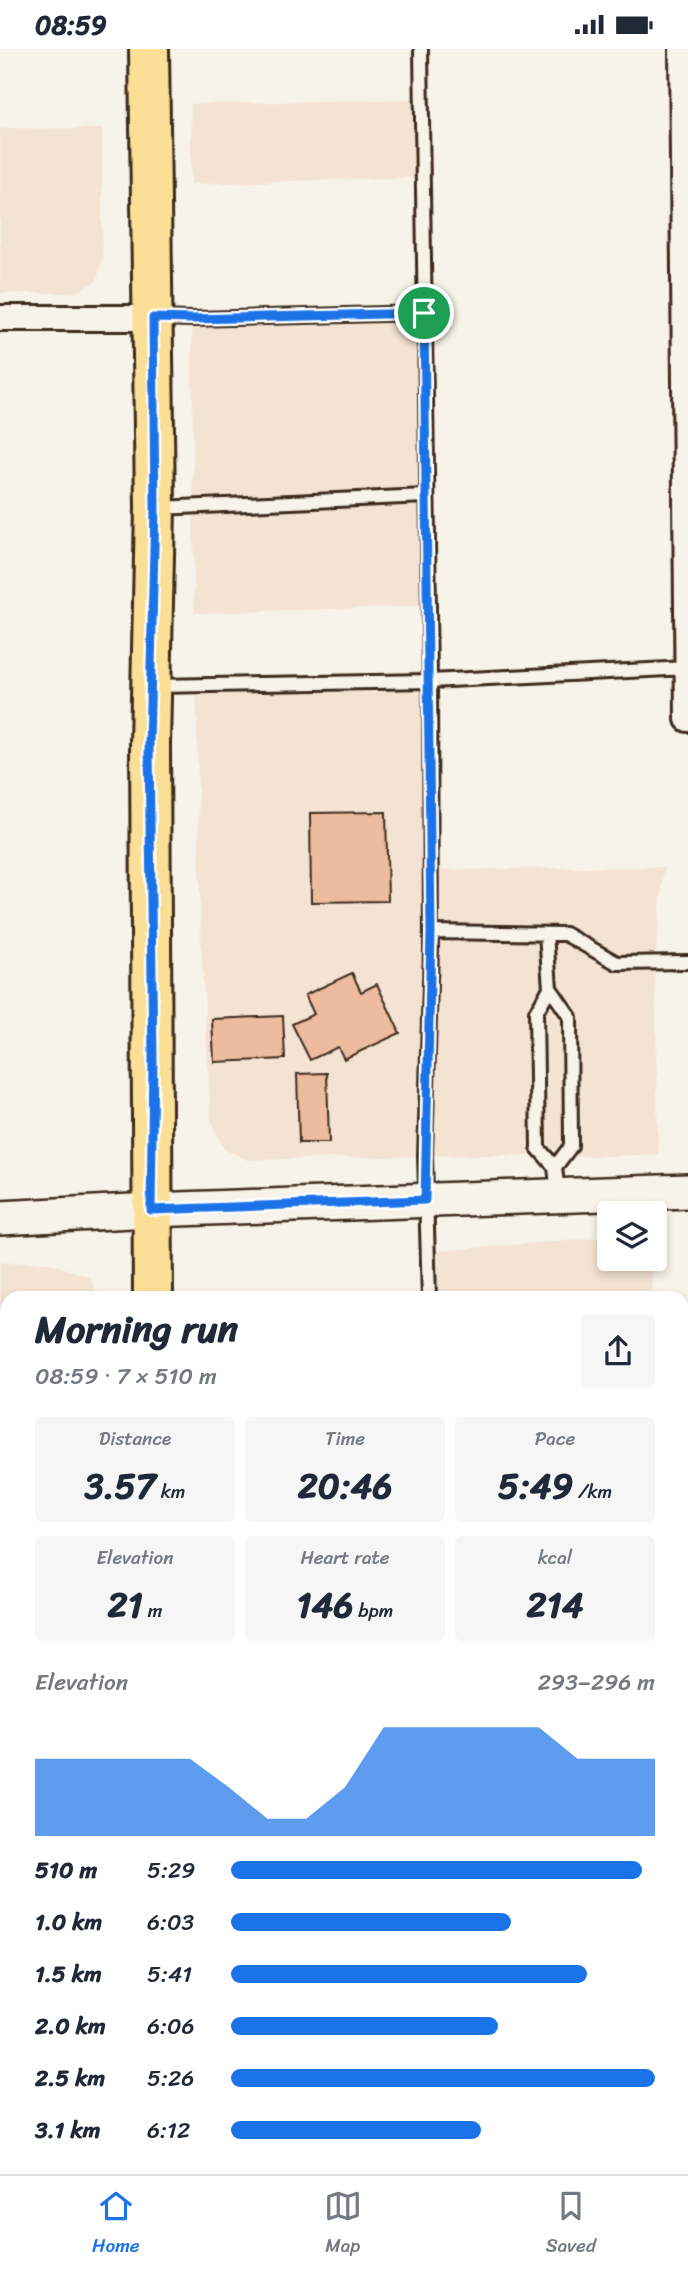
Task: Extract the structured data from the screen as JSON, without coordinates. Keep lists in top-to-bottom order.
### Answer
{
  "page": {
    "status": "08:59",
    "heading": ["Morning run", "08:59 · 7 × 510 m"],
    "stats": [
      ["Distance", "3.57 km"],
      ["Time", "20:46"],
      ["Pace", "5:49 /km"],
      ["Elevation", "21 m"],
      ["Heart rate", "146 bpm"],
      ["kcal", "214"]
    ],
    "chart": ["Elevation", "293–296 m"],
    "list": [
      {
        "name": "510 m",
        "note": "5:29"
      },
      {
        "name": "1.0 km",
        "note": "6:03"
      },
      {
        "name": "1.5 km",
        "note": "5:41"
      },
      {
        "name": "2.0 km",
        "note": "6:06"
      },
      {
        "name": "2.5 km",
        "note": "5:26"
      },
      {
        "name": "3.1 km",
        "note": "6:12"
      }
    ],
    "tabs": ["Home", "Map", "Saved"]
  }
}
